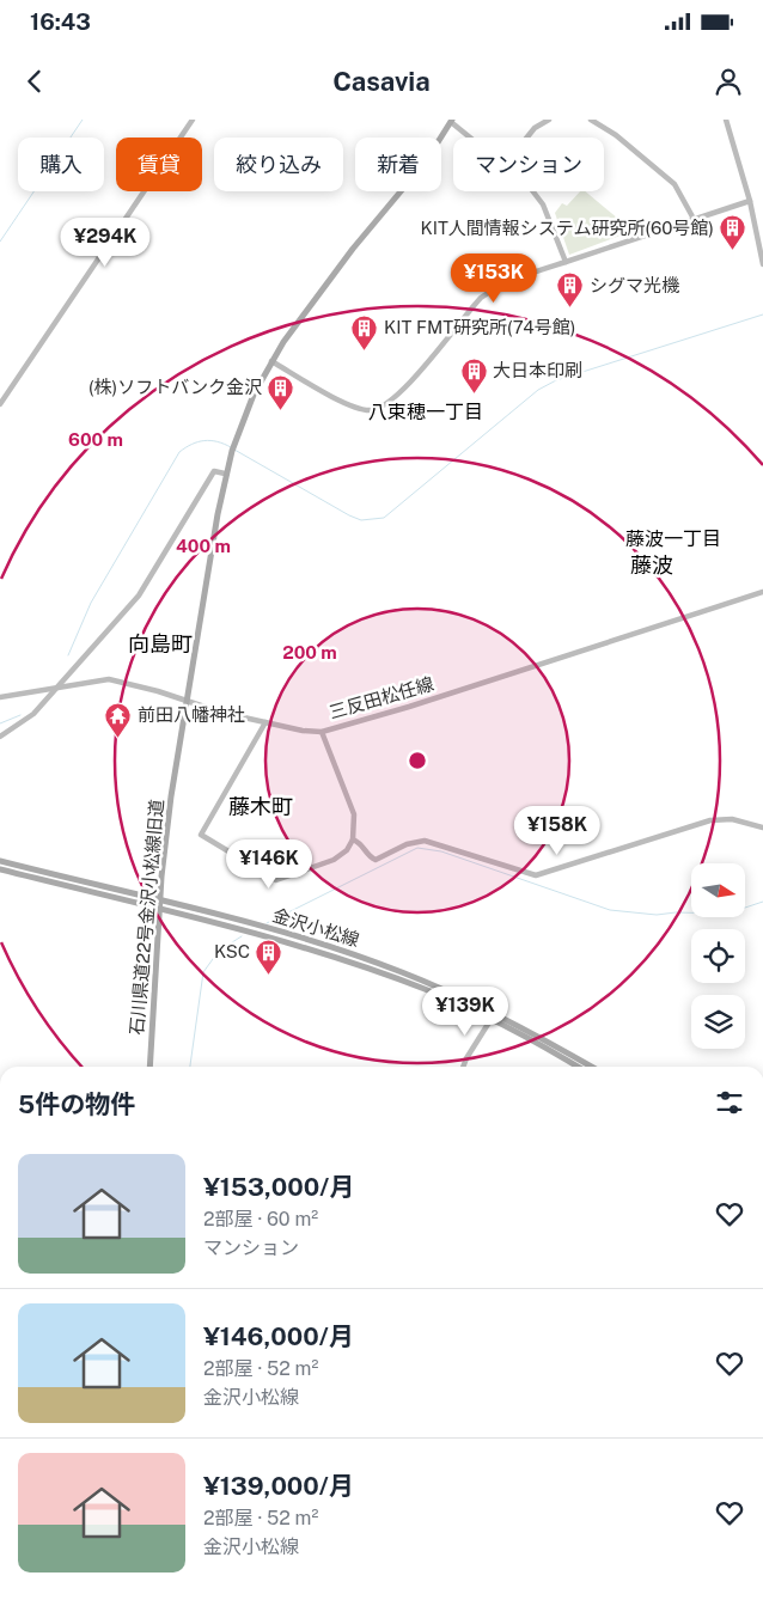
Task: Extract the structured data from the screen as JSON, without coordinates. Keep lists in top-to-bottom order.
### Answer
{
  "streets": {
    "main road": ["石川県道22号金沢小松線旧道", "金沢小松線"],
    "street": ["三反田松任線"]
  },
  "crossings": [
    ["三反田松任線", "石川県道22号金沢小松線旧道"],
    ["石川県道22号金沢小松線旧道", "金沢小松線"]
  ],
  "districts": [
    "八束穂一丁目",
    "藤波一丁目",
    "藤波",
    "向島町",
    "藤木町"
  ],
  "places": {
    "building": [
      "KIT人間情報システム研究所(60号館)",
      "シグマ光機",
      "KIT FMT研究所(74号館)",
      "大日本印刷",
      "(株)ソフトバンク金沢",
      "KSC"
    ],
    "temple": ["前田八幡神社"]
  },
  "north": "right",
  "page": {
    "status": "16:43",
    "header": "Casavia",
    "chip": [
      "購入",
      "賃貸",
      "絞り込み",
      "新着",
      "マンション"
    ],
    "price": [
      "¥294K",
      "¥153K",
      "¥158K",
      "¥146K",
      "¥139K"
    ],
    "heading": "5件の物件",
    "list": [
      {
        "name": "¥153,000/月",
        "note": "2部屋 · 60 m² · マンション"
      },
      {
        "name": "¥146,000/月",
        "note": "2部屋 · 52 m² · 金沢小松線"
      },
      {
        "name": "¥139,000/月",
        "note": "2部屋 · 52 m² · 金沢小松線"
      }
    ]
  },
  "rings": ["600 m", "400 m", "200 m"]
}
